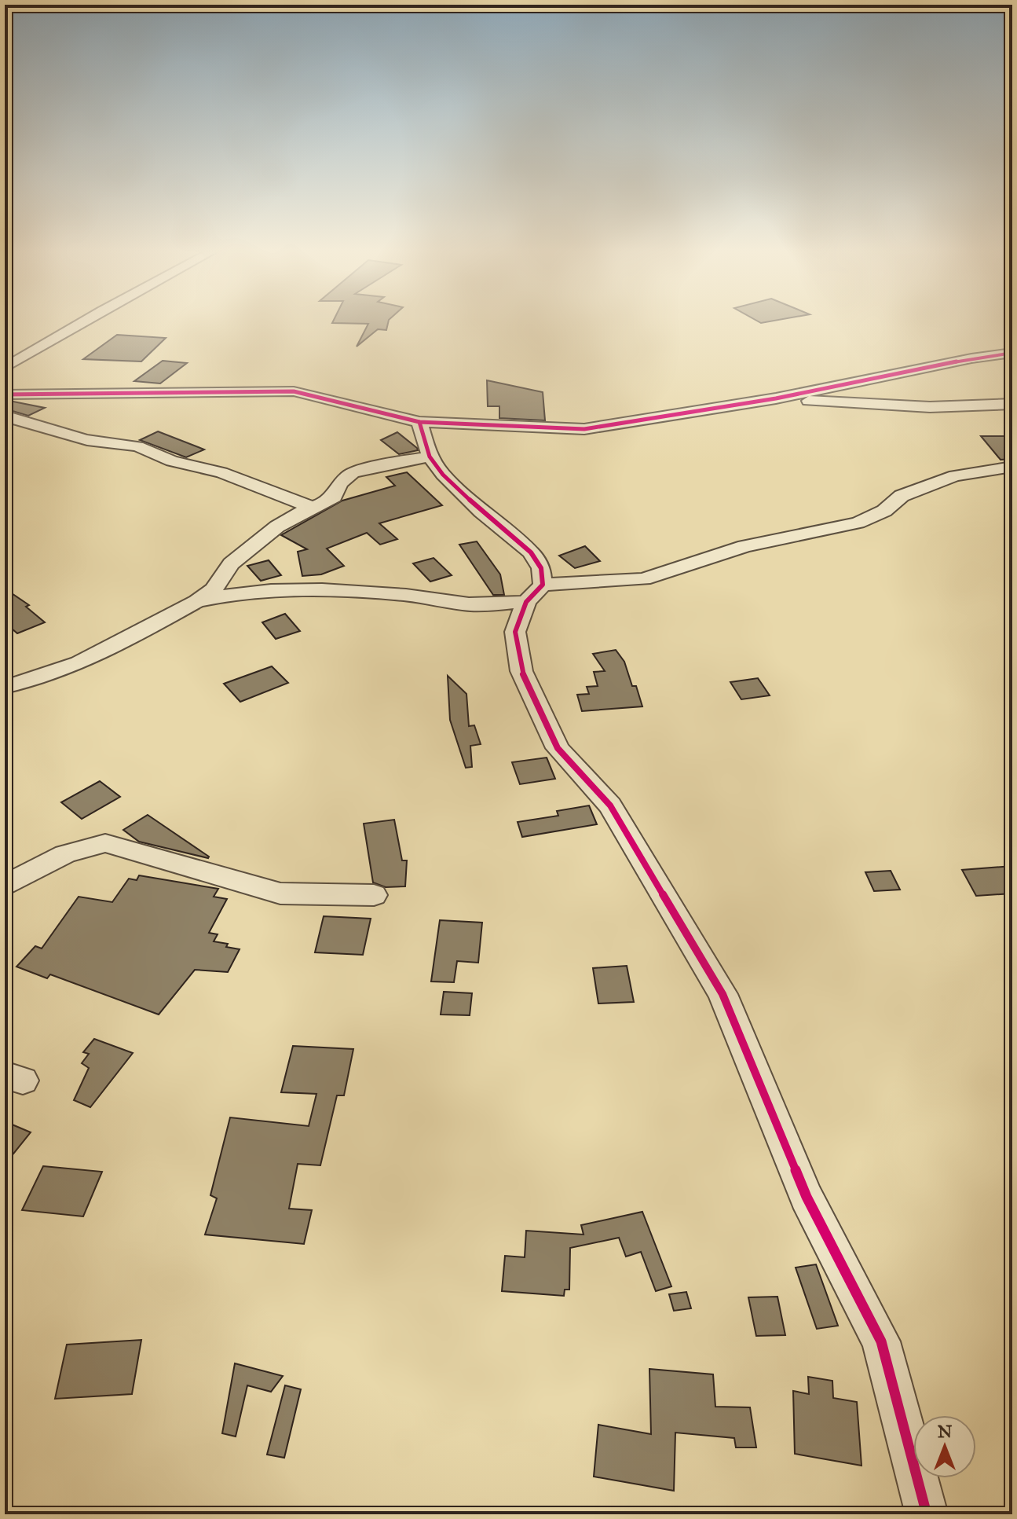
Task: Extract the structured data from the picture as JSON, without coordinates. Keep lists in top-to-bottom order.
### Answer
{
  "north": "top"
}
